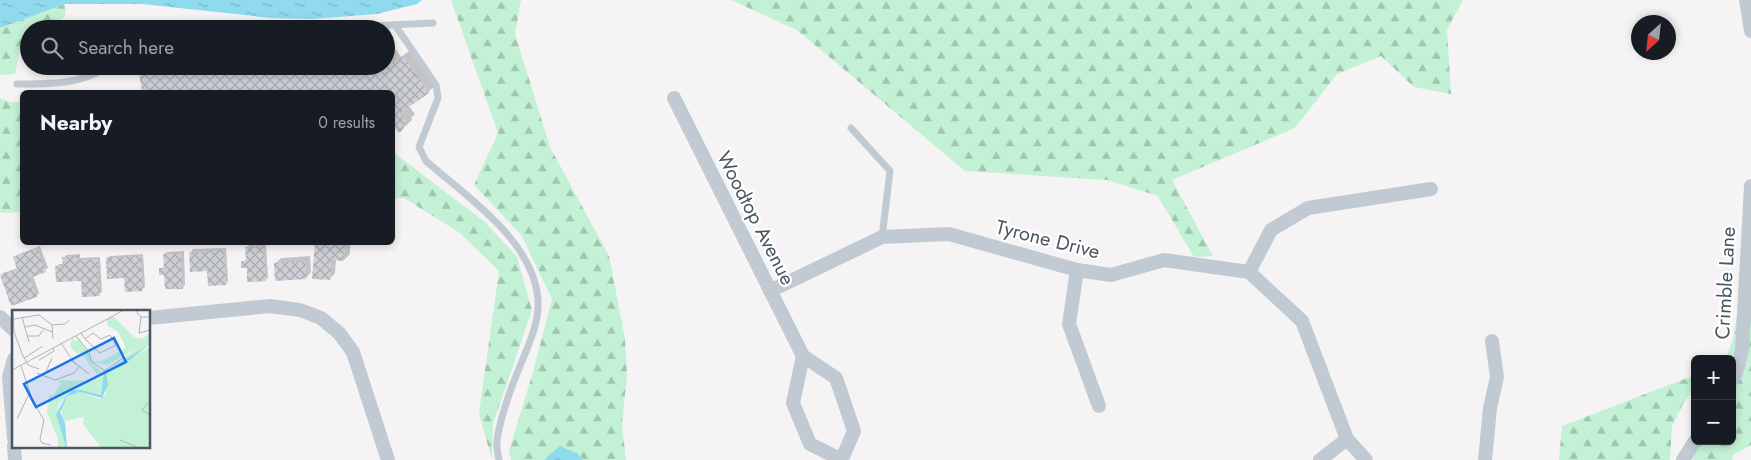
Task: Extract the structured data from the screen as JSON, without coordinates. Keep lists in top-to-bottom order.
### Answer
{
  "streets": {
    "street": ["Woodtop Avenue", "Tyrone Drive", "Crimble Lane"]
  },
  "crossings": [
    ["Woodtop Avenue", "Tyrone Drive"]
  ],
  "north": "bottom left",
  "page": {
    "search": "Search here",
    "heading": ["Nearby", "0 results"],
    "map_buttons": ["+", "−"]
  }
}
